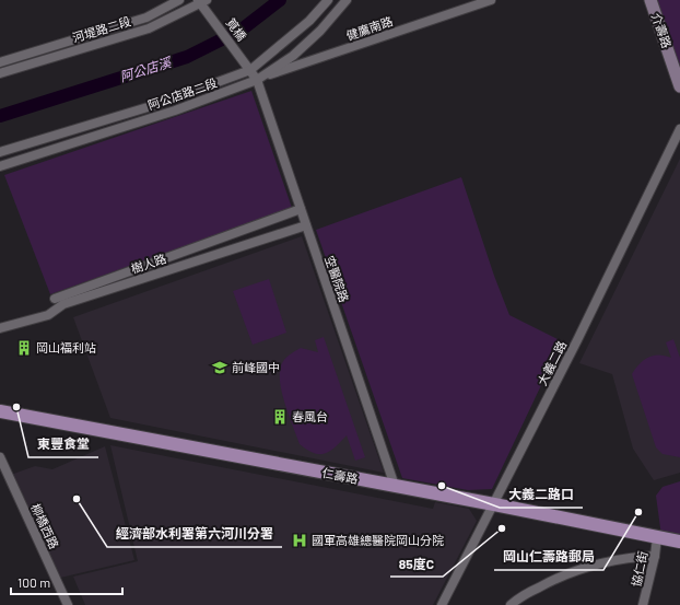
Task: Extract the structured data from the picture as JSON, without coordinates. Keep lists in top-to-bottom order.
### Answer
{
  "streets": {
    "main road": ["介壽路", "仁壽路"],
    "street": [
      "健鷹南路",
      "河堤路二段",
      "筧橋",
      "阿公店路二段",
      "樹人路",
      "空醫院路",
      "大義二路",
      "柳橋西路",
      "協仁街"
    ]
  },
  "crossings": [
    ["健鷹南路", "筧橋"],
    ["健鷹南路", "阿公店路二段"],
    ["健鷹南路", "空醫院路"],
    ["河堤路二段", "筧橋"],
    ["筧橋", "阿公店路二段"],
    ["筧橋", "空醫院路"],
    ["阿公店路二段", "空醫院路"],
    ["樹人路", "空醫院路"],
    ["空醫院路", "仁壽路"],
    ["大義二路", "仁壽路"],
    ["仁壽路", "協仁街"]
  ],
  "water": ["阿公店溪"],
  "places": {
    "building": ["岡山福利站", "春風台"],
    "school or university": ["前峰國中"],
    "other": [
      "東豐食堂",
      "大義二路口",
      "經濟部水利署第六河川分署",
      "岡山仁壽路郵局",
      "85度C"
    ],
    "hospital": ["國軍高雄總醫院岡山分院"]
  },
  "scale_bar": "100 m"
}
